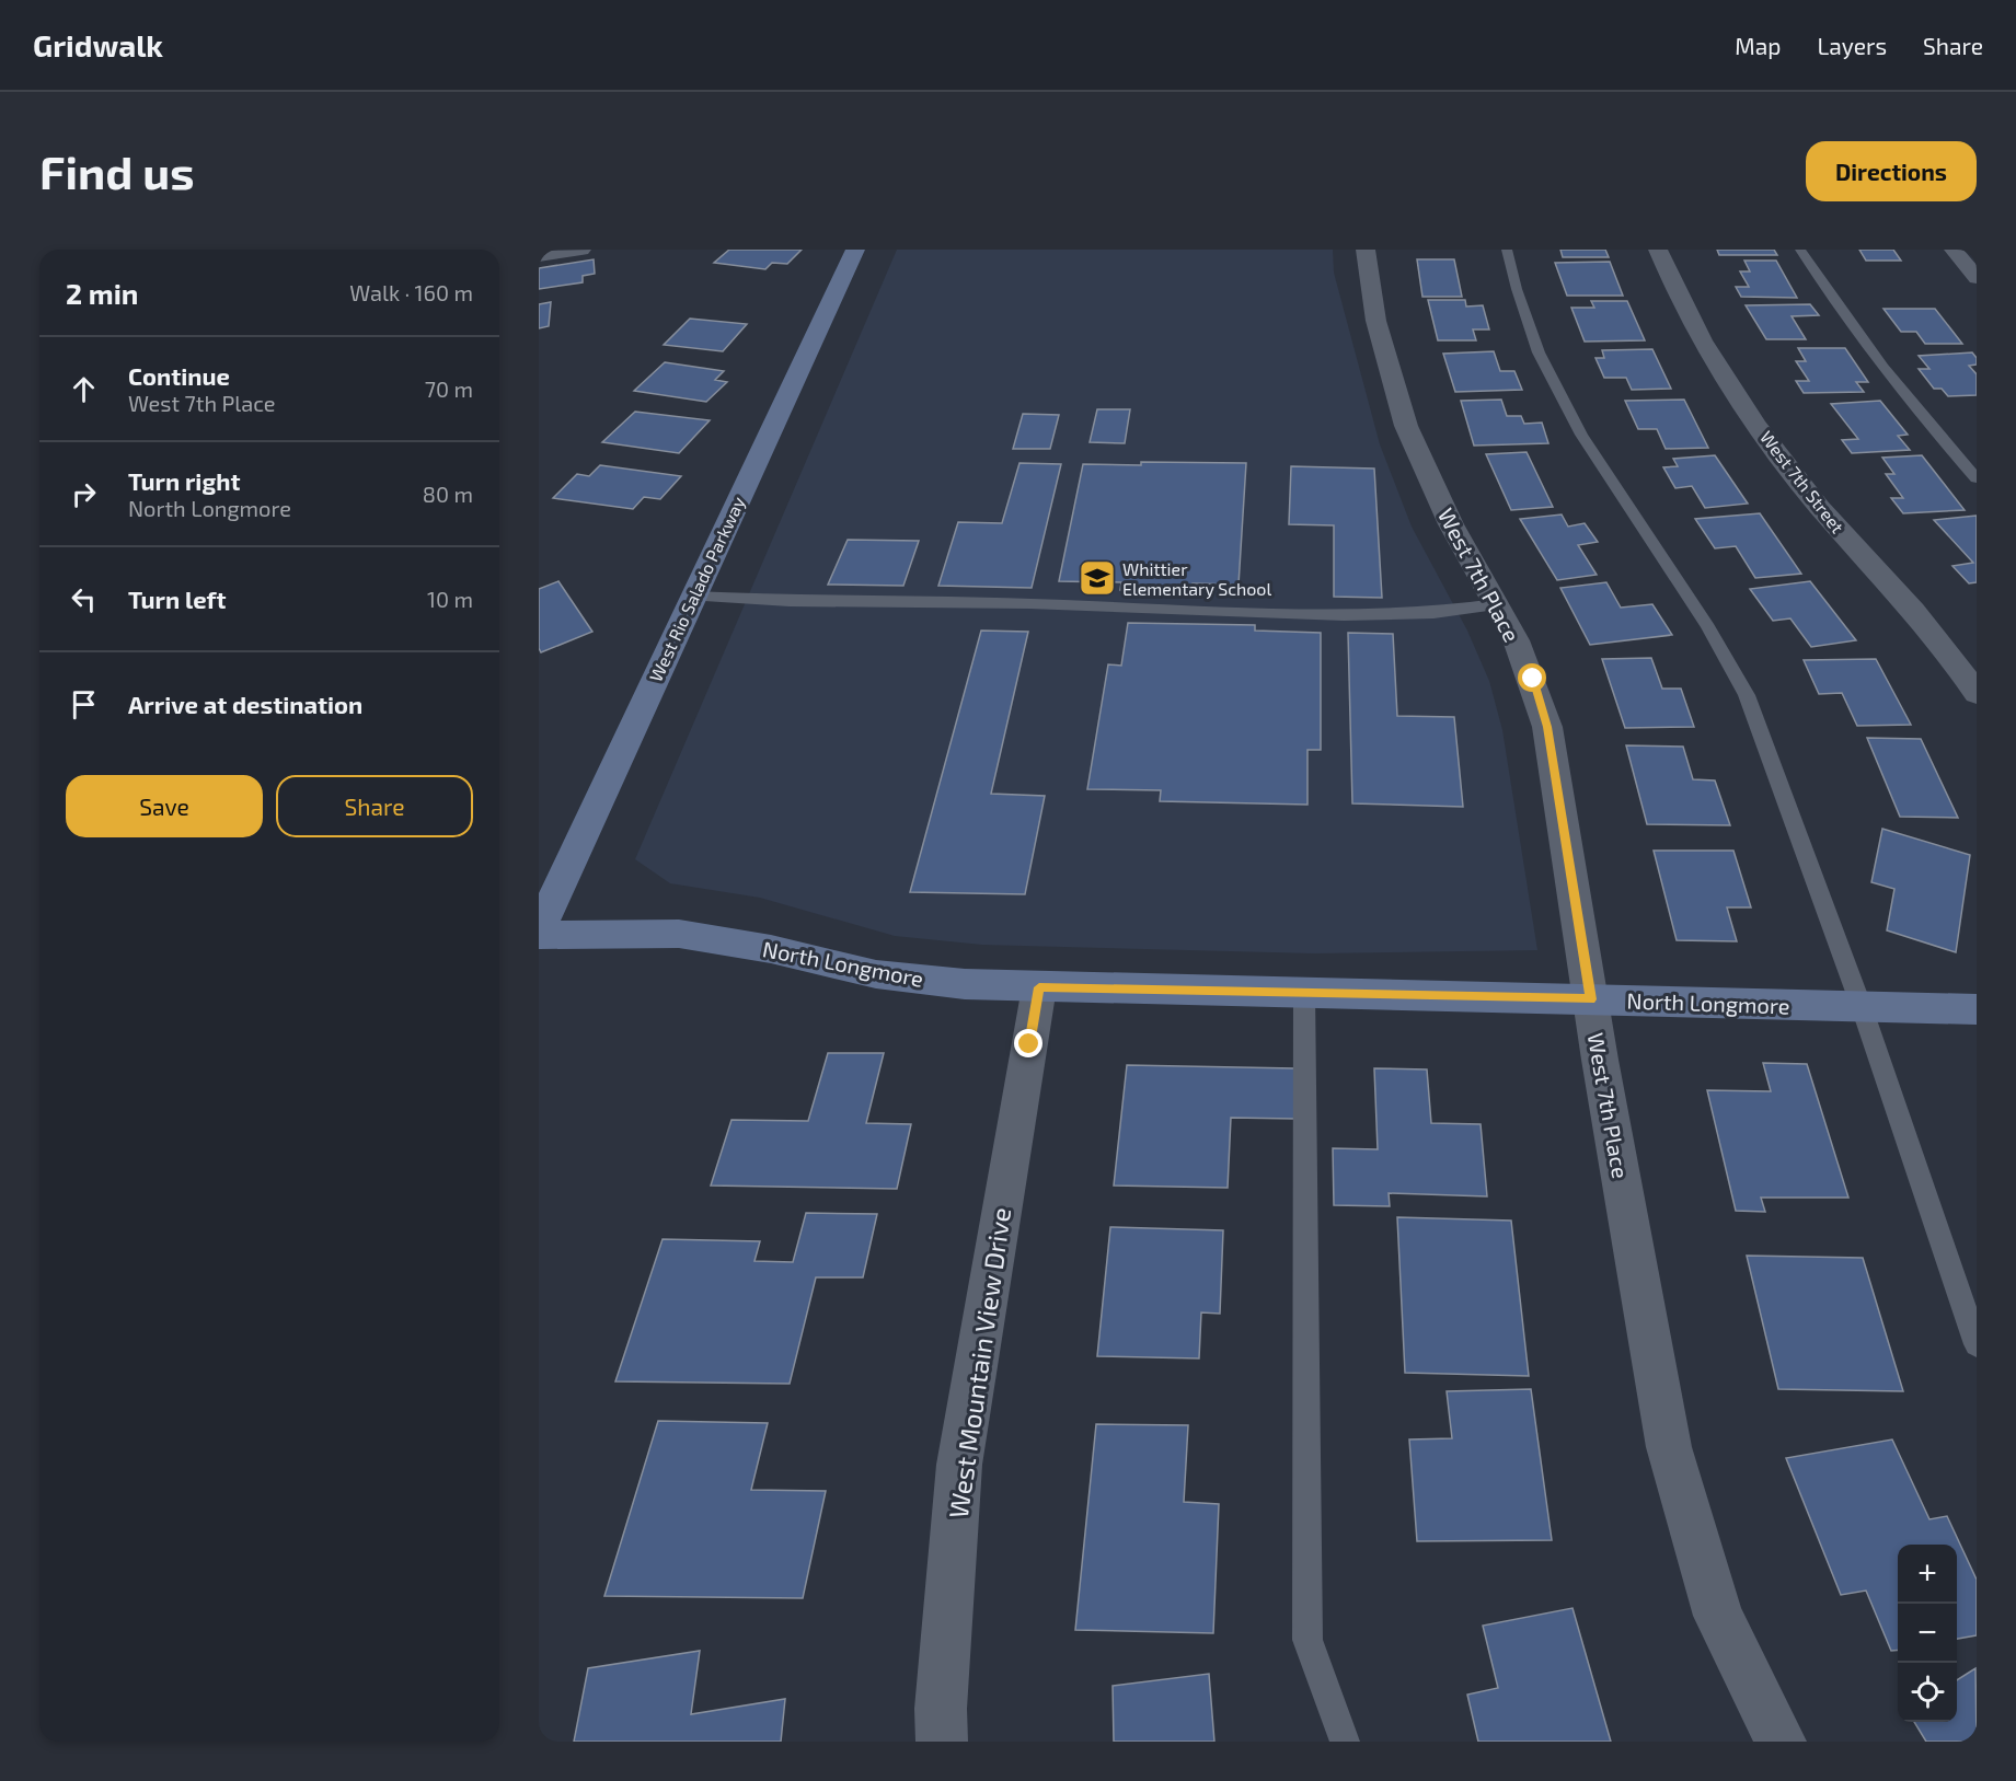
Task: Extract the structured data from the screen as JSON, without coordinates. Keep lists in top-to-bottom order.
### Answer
{
  "streets": {
    "main road": ["West Rio Salado Parkway", "North Longmore"],
    "street": ["West 7th Street", "West 7th Place", "West Mountain View Drive"]
  },
  "crossings": [
    ["West 7th Place", "North Longmore"],
    ["North Longmore", "West Mountain View Drive"]
  ],
  "places": {
    "school or university": ["Whittier Elementary School"]
  },
  "page": {
    "header": "Gridwalk",
    "nav": ["Map", "Layers", "Share"],
    "buttons": [
      "Directions",
      ["Save", "Share"]
    ],
    "title": "Find us",
    "heading": ["2 min", "Walk · 160 m"],
    "list": [
      ["Continue", "West 7th Place", "70 m"],
      ["Turn right", "North Longmore", "80 m"],
      ["Turn left", "10 m"],
      "Arrive at destination"
    ],
    "map_buttons": ["+", "−"]
  }
}
